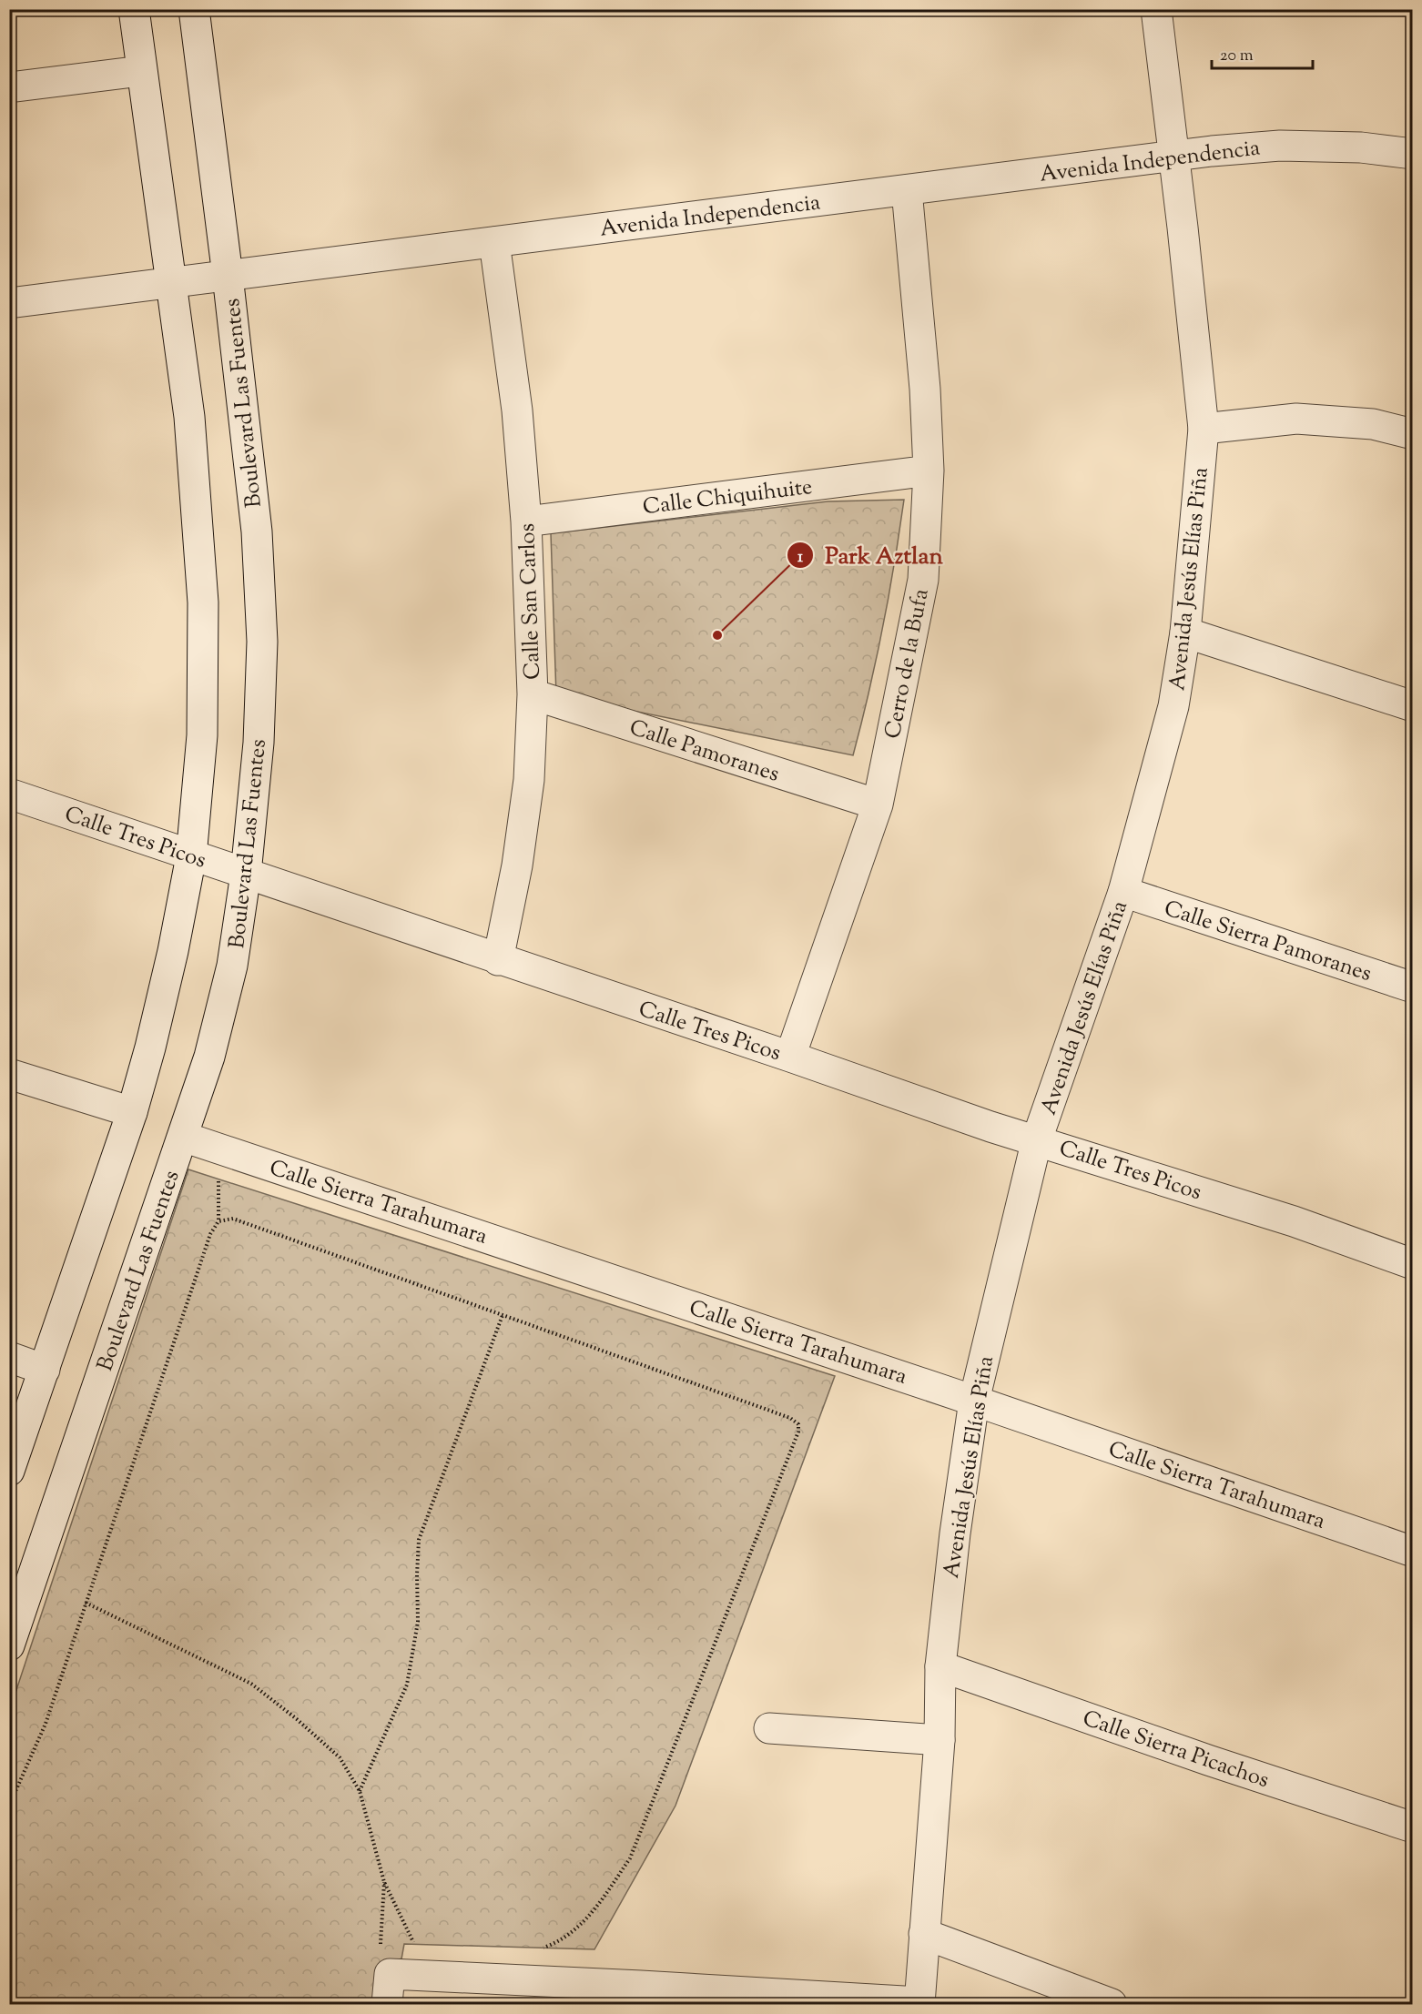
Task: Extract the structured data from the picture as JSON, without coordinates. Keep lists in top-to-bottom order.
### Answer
{
  "streets": {
    "street": [
      "Avenida Independencia",
      "Boulevard Las Fuentes",
      "Calle Chiquihuite",
      "Avenida Jesús Elías Piña",
      "Calle San Carlos",
      "Cerro de la Bufa",
      "Calle Pamoranes",
      "Calle Tres Picos",
      "Calle Sierra Pamoranes",
      "Calle Sierra Tarahumara",
      "Calle Sierra Picachos"
    ]
  },
  "crossings": [
    ["Avenida Independencia", "Boulevard Las Fuentes"],
    ["Avenida Independencia", "Avenida Jesús Elías Piña"],
    ["Avenida Independencia", "Calle San Carlos"],
    ["Avenida Independencia", "Cerro de la Bufa"],
    ["Boulevard Las Fuentes", "Calle Tres Picos"],
    ["Boulevard Las Fuentes", "Calle Sierra Tarahumara"],
    ["Calle Chiquihuite", "Calle San Carlos"],
    ["Calle Chiquihuite", "Cerro de la Bufa"],
    ["Avenida Jesús Elías Piña", "Calle Tres Picos"],
    ["Avenida Jesús Elías Piña", "Calle Sierra Pamoranes"],
    ["Avenida Jesús Elías Piña", "Calle Sierra Tarahumara"],
    ["Avenida Jesús Elías Piña", "Calle Sierra Picachos"],
    ["Calle San Carlos", "Calle Pamoranes"],
    ["Calle San Carlos", "Calle Tres Picos"],
    ["Cerro de la Bufa", "Calle Pamoranes"],
    ["Cerro de la Bufa", "Calle Tres Picos"]
  ],
  "places": ["Park Aztlan"],
  "scale_bar": "20 m"
}
